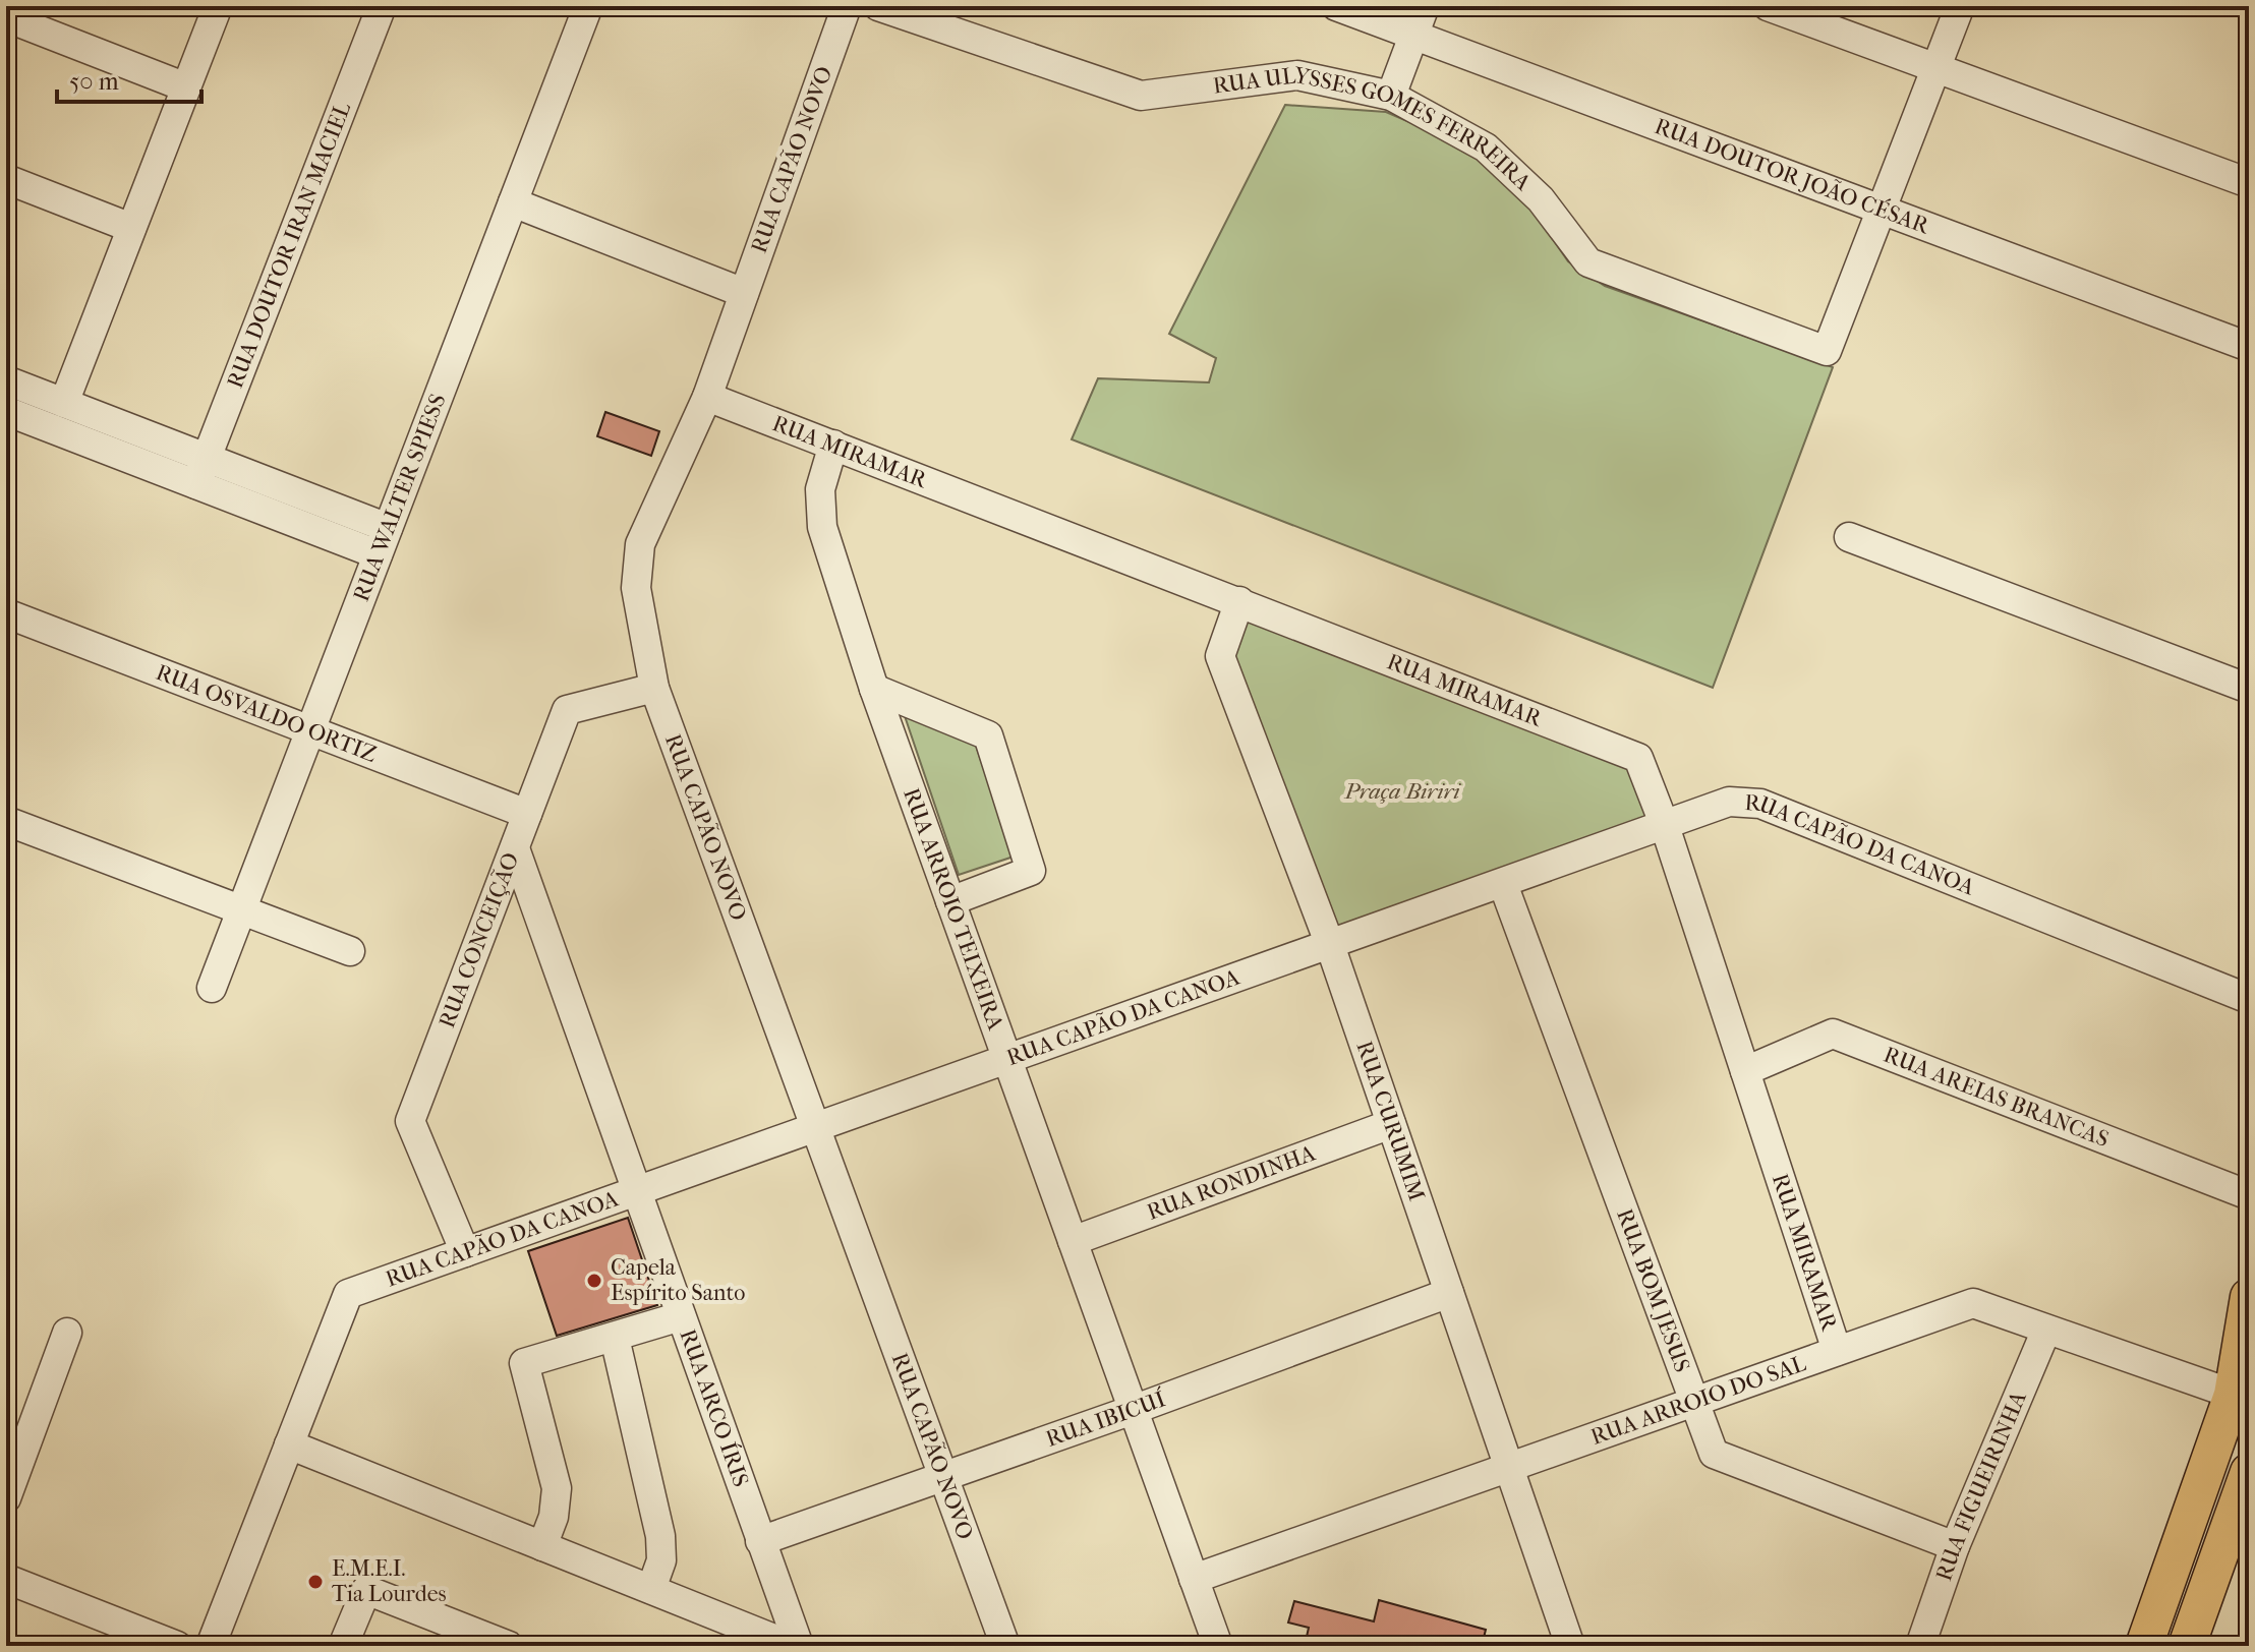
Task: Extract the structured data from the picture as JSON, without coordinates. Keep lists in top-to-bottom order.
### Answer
{
  "streets": {
    "street": [
      "RUA ULYSSES GOMES FERREIRA",
      "RUA CAPÃO NOVO",
      "RUA DOUTOR JOÃO CÉSAR",
      "RUA DOUTOR IRAN MACIEL",
      "RUA MIRAMAR",
      "RUA WALTER SPIESS",
      "RUA OSVALDO ORTIZ",
      "RUA CAPÃO DA CANOA",
      "RUA ARROIO TEIXEIRA",
      "RUA CONCEIÇÃO",
      "RUA AREIAS BRANCAS",
      "RUA CURUMIM",
      "RUA RONDINHA",
      "RUA BOM JESUS",
      "RUA ARROIO DO SAL",
      "RUA ARCO ÍRIS",
      "RUA IBICUÍ",
      "RUA FIGUEIRINHA"
    ]
  },
  "crossings": [
    ["RUA ULYSSES GOMES FERREIRA", "RUA DOUTOR JOÃO CÉSAR"],
    ["RUA CAPÃO NOVO", "RUA MIRAMAR"],
    ["RUA CAPÃO NOVO", "RUA CAPÃO DA CANOA"],
    ["RUA CAPÃO NOVO", "RUA CONCEIÇÃO"],
    ["RUA CAPÃO NOVO", "RUA IBICUÍ"],
    ["RUA MIRAMAR", "RUA CAPÃO DA CANOA"],
    ["RUA MIRAMAR", "RUA ARROIO TEIXEIRA"],
    ["RUA MIRAMAR", "RUA AREIAS BRANCAS"],
    ["RUA MIRAMAR", "RUA CURUMIM"],
    ["RUA MIRAMAR", "RUA ARROIO DO SAL"],
    ["RUA WALTER SPIESS", "RUA OSVALDO ORTIZ"],
    ["RUA OSVALDO ORTIZ", "RUA CONCEIÇÃO"],
    ["RUA CAPÃO DA CANOA", "RUA ARROIO TEIXEIRA"],
    ["RUA CAPÃO DA CANOA", "RUA CONCEIÇÃO"],
    ["RUA CAPÃO DA CANOA", "RUA CURUMIM"],
    ["RUA CAPÃO DA CANOA", "RUA BOM JESUS"],
    ["RUA CAPÃO DA CANOA", "RUA ARCO ÍRIS"],
    ["RUA ARROIO TEIXEIRA", "RUA RONDINHA"],
    ["RUA ARROIO TEIXEIRA", "RUA ARROIO DO SAL"],
    ["RUA ARROIO TEIXEIRA", "RUA IBICUÍ"],
    ["RUA CONCEIÇÃO", "RUA ARCO ÍRIS"],
    ["RUA CURUMIM", "RUA RONDINHA"],
    ["RUA CURUMIM", "RUA ARROIO DO SAL"],
    ["RUA CURUMIM", "RUA IBICUÍ"],
    ["RUA BOM JESUS", "RUA ARROIO DO SAL"],
    ["RUA BOM JESUS", "RUA FIGUEIRINHA"],
    ["RUA ARROIO DO SAL", "RUA FIGUEIRINHA"],
    ["RUA ARCO ÍRIS", "RUA IBICUÍ"]
  ],
  "parks": ["Praça Biriri"],
  "places": ["Capela Espírito Santo", "E.M.E.I. Tia Lourdes"],
  "scale_bar": "50 m"
}
